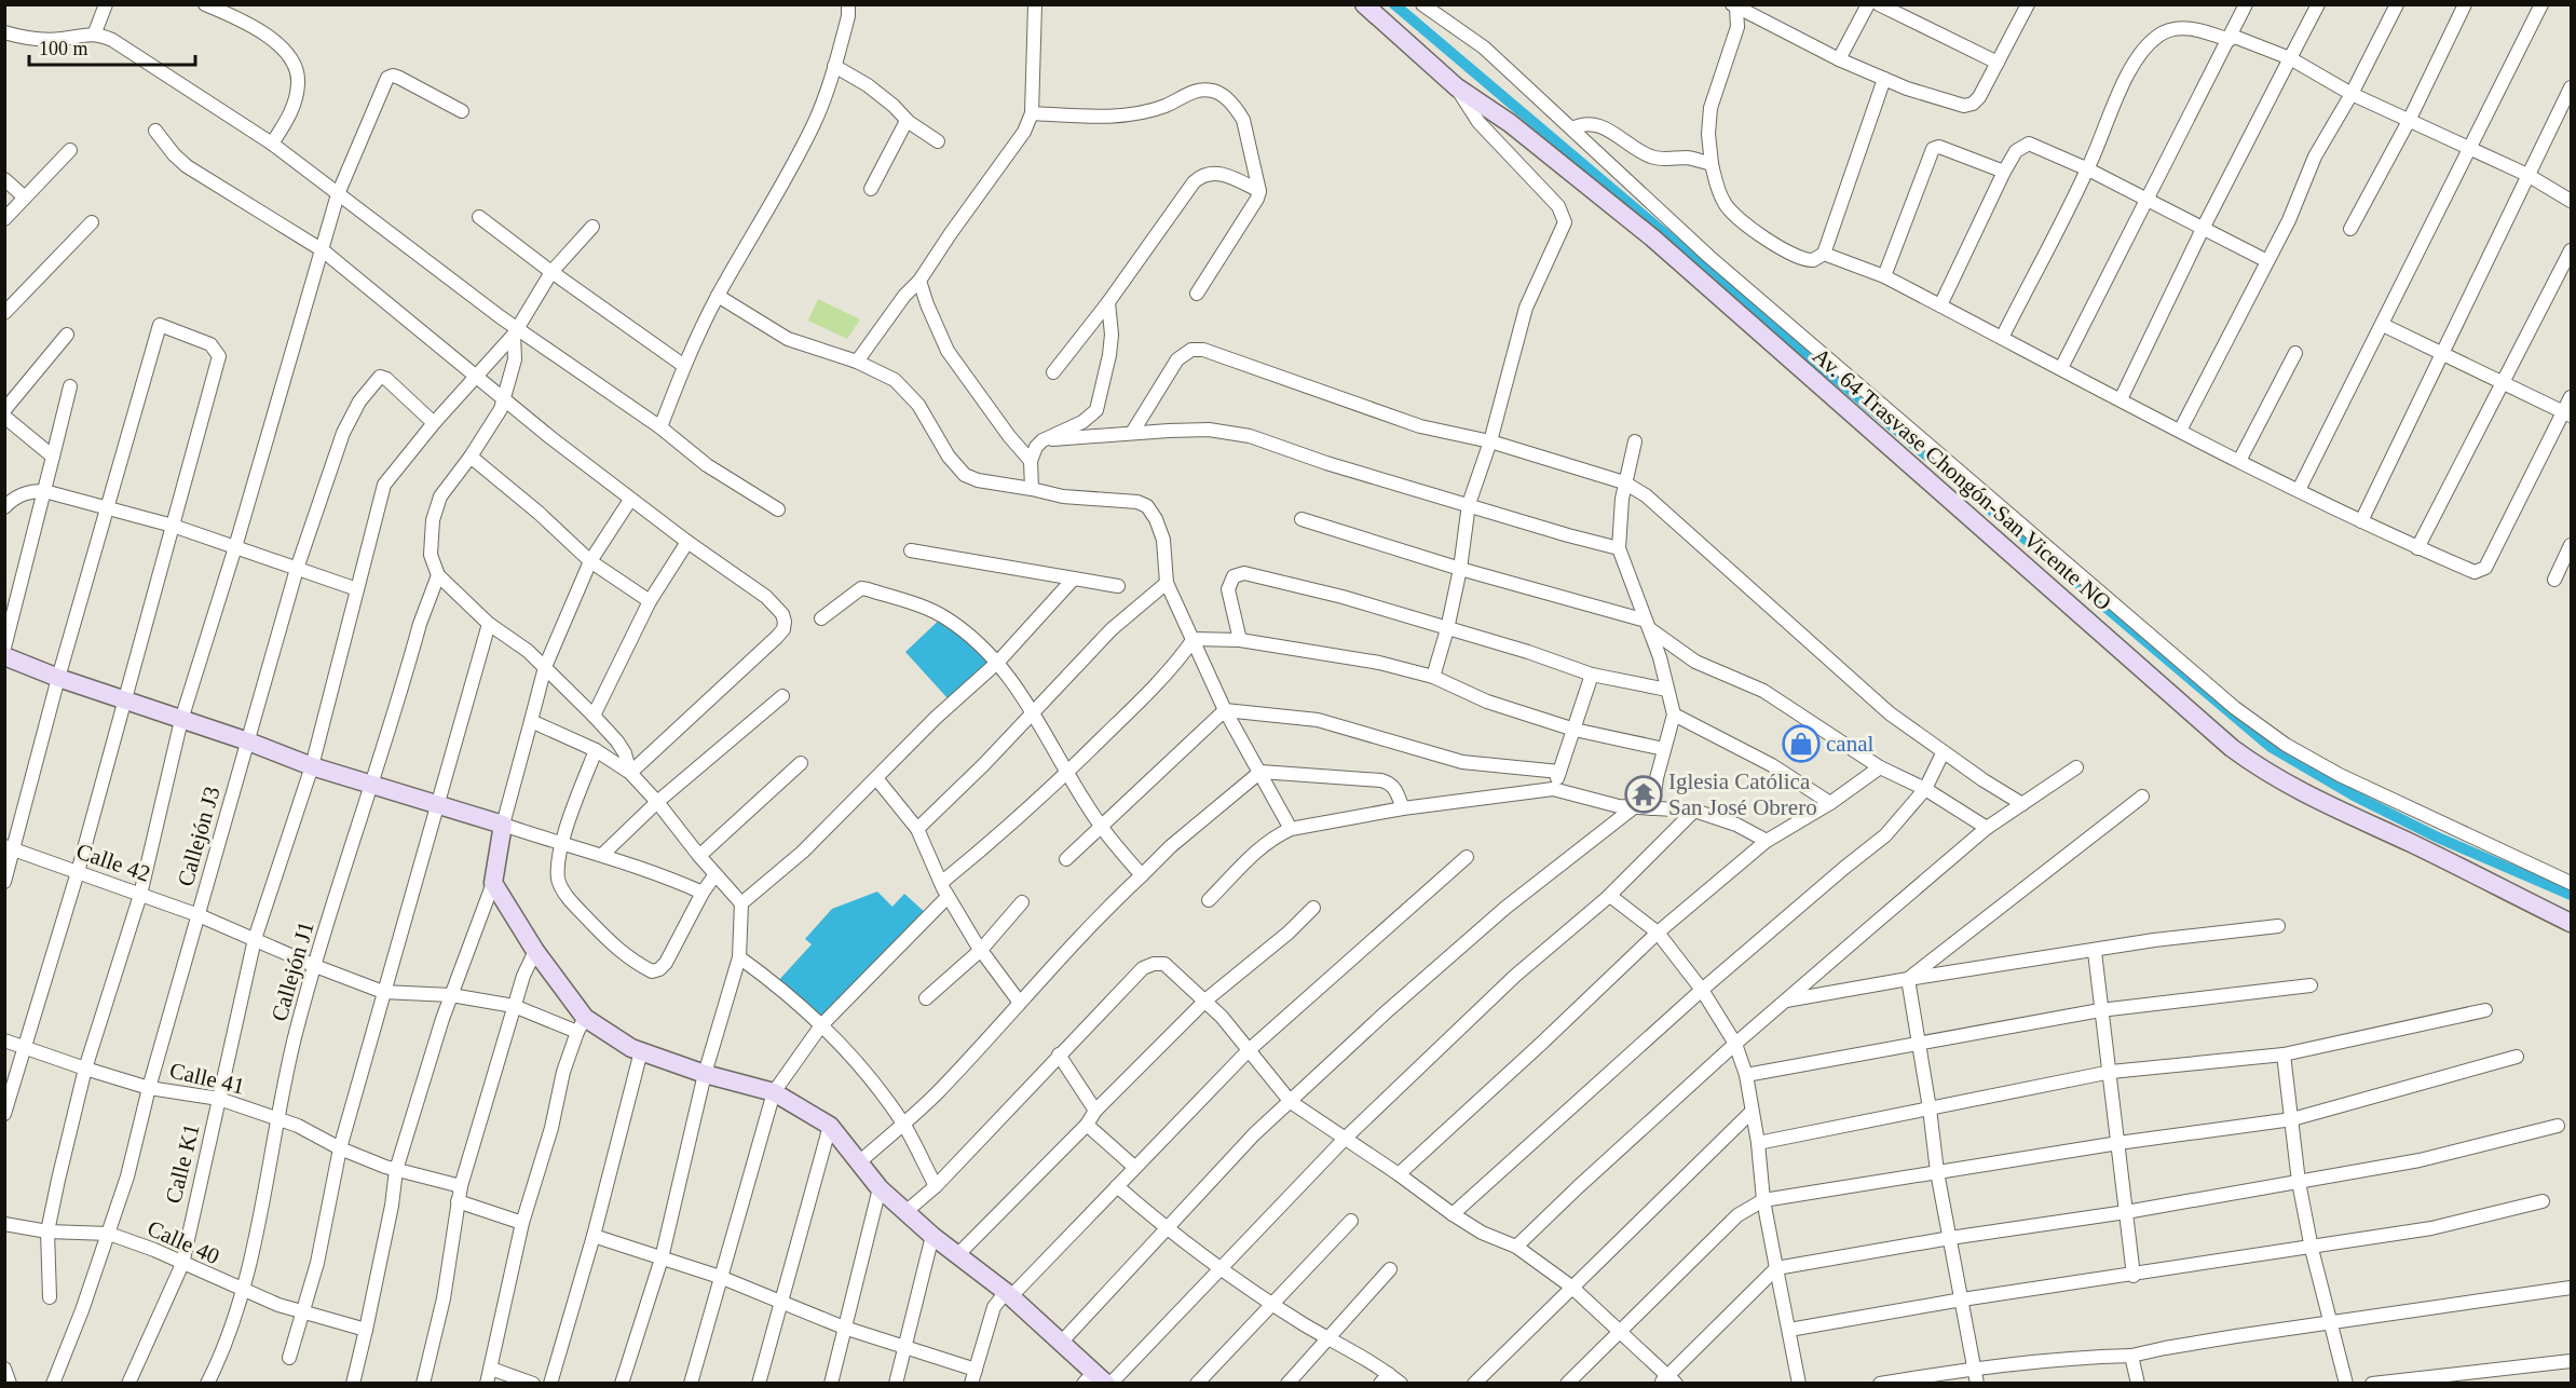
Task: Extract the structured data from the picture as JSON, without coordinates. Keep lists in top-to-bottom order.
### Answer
{
  "streets": {
    "street": [
      "Av. 64 Trasvase Chongón-San Vicente NO",
      "Callejón J3",
      "Calle 42",
      "Callejón J1",
      "Calle 41",
      "Calle K1",
      "Calle 40"
    ]
  },
  "crossings": [
    ["Callejón J3", "Calle 42"],
    ["Callejón J3", "Calle 41"],
    ["Callejón J3", "Calle K1"],
    ["Callejón J3", "Calle 40"],
    ["Calle 42", "Callejón J1"],
    ["Calle 42", "Calle K1"],
    ["Callejón J1", "Calle 41"],
    ["Callejón J1", "Calle 40"],
    ["Calle 41", "Calle K1"],
    ["Calle K1", "Calle 40"]
  ],
  "places": {
    "shop": ["canal"],
    "temple": ["Iglesia Católica San José Obrero"]
  },
  "scale_bar": "100 m"
}
